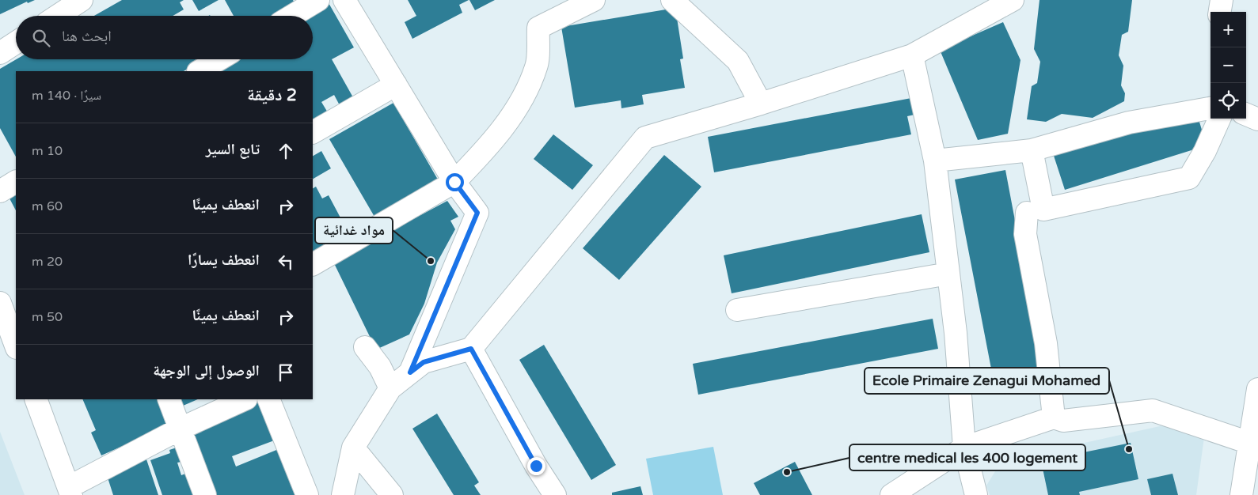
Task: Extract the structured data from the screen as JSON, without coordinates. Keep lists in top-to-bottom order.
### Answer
{
  "places": ["مواد غدائية", "Ecole Primaire Zenagui Mohamed", "centre medical les 400 logement"],
  "page": {
    "map_buttons": ["+", "−"],
    "search": "ابحث هنا",
    "heading": ["2 دقيقة", "سيرًا · 140 m"],
    "list": [
      ["تابع السير", "10 m"],
      ["انعطف يمينًا", "60 m"],
      ["انعطف يسارًا", "20 m"],
      ["انعطف يمينًا", "50 m"],
      "الوصول إلى الوجهة"
    ]
  }
}
